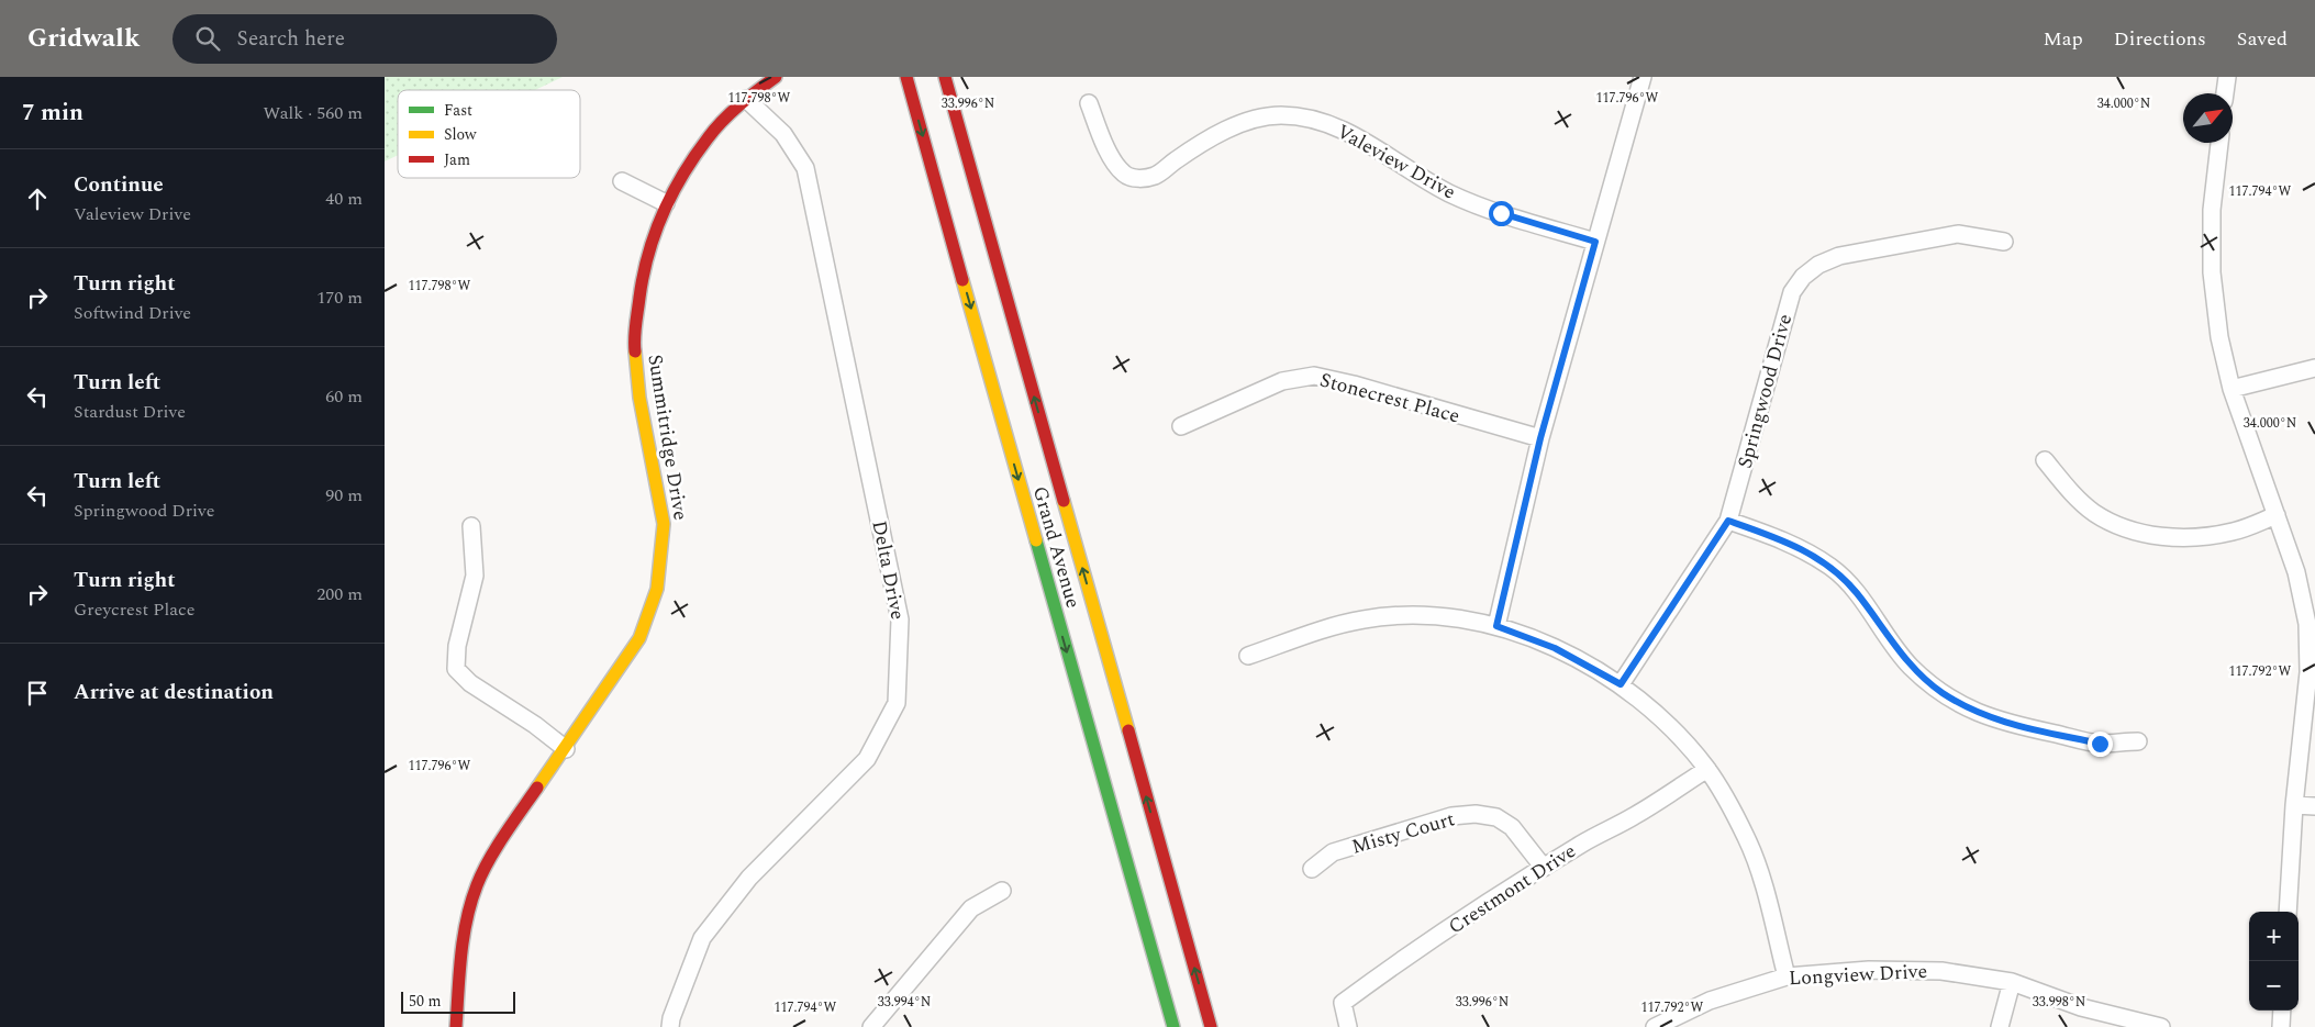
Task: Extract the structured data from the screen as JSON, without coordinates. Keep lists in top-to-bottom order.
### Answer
{
  "streets": {
    "main road": ["Summitridge Drive", "Grand Avenue"],
    "street": [
      "Valeview Drive",
      "Springwood Drive",
      "Stonecrest Place",
      "Delta Drive",
      "Misty Court",
      "Crestmont Drive",
      "Longview Drive"
    ]
  },
  "crossings": [
    ["Summitridge Drive", "Delta Drive"],
    ["Misty Court", "Crestmont Drive"]
  ],
  "legend": ["Fast", "Slow", "Jam"],
  "scale_bar": "50 m",
  "north": "top right",
  "page": {
    "header": "Gridwalk",
    "search": "Search here",
    "nav": ["Map", "Directions", "Saved"],
    "heading": ["7 min", "Walk · 560 m"],
    "list": [
      ["Continue", "Valeview Drive", "40 m"],
      ["Turn right", "Softwind Drive", "170 m"],
      ["Turn left", "Stardust Drive", "60 m"],
      ["Turn left", "Springwood Drive", "90 m"],
      ["Turn right", "Greycrest Place", "200 m"],
      "Arrive at destination"
    ],
    "map_buttons": ["+", "−"],
    "scale": "50 m"
  },
  "coordinates": [
    "117.798°W",
    "117.796°W",
    "33.996°N",
    "34.000°N",
    "117.794°W",
    "117.792°W",
    "33.994°N",
    "33.998°N"
  ]
}
